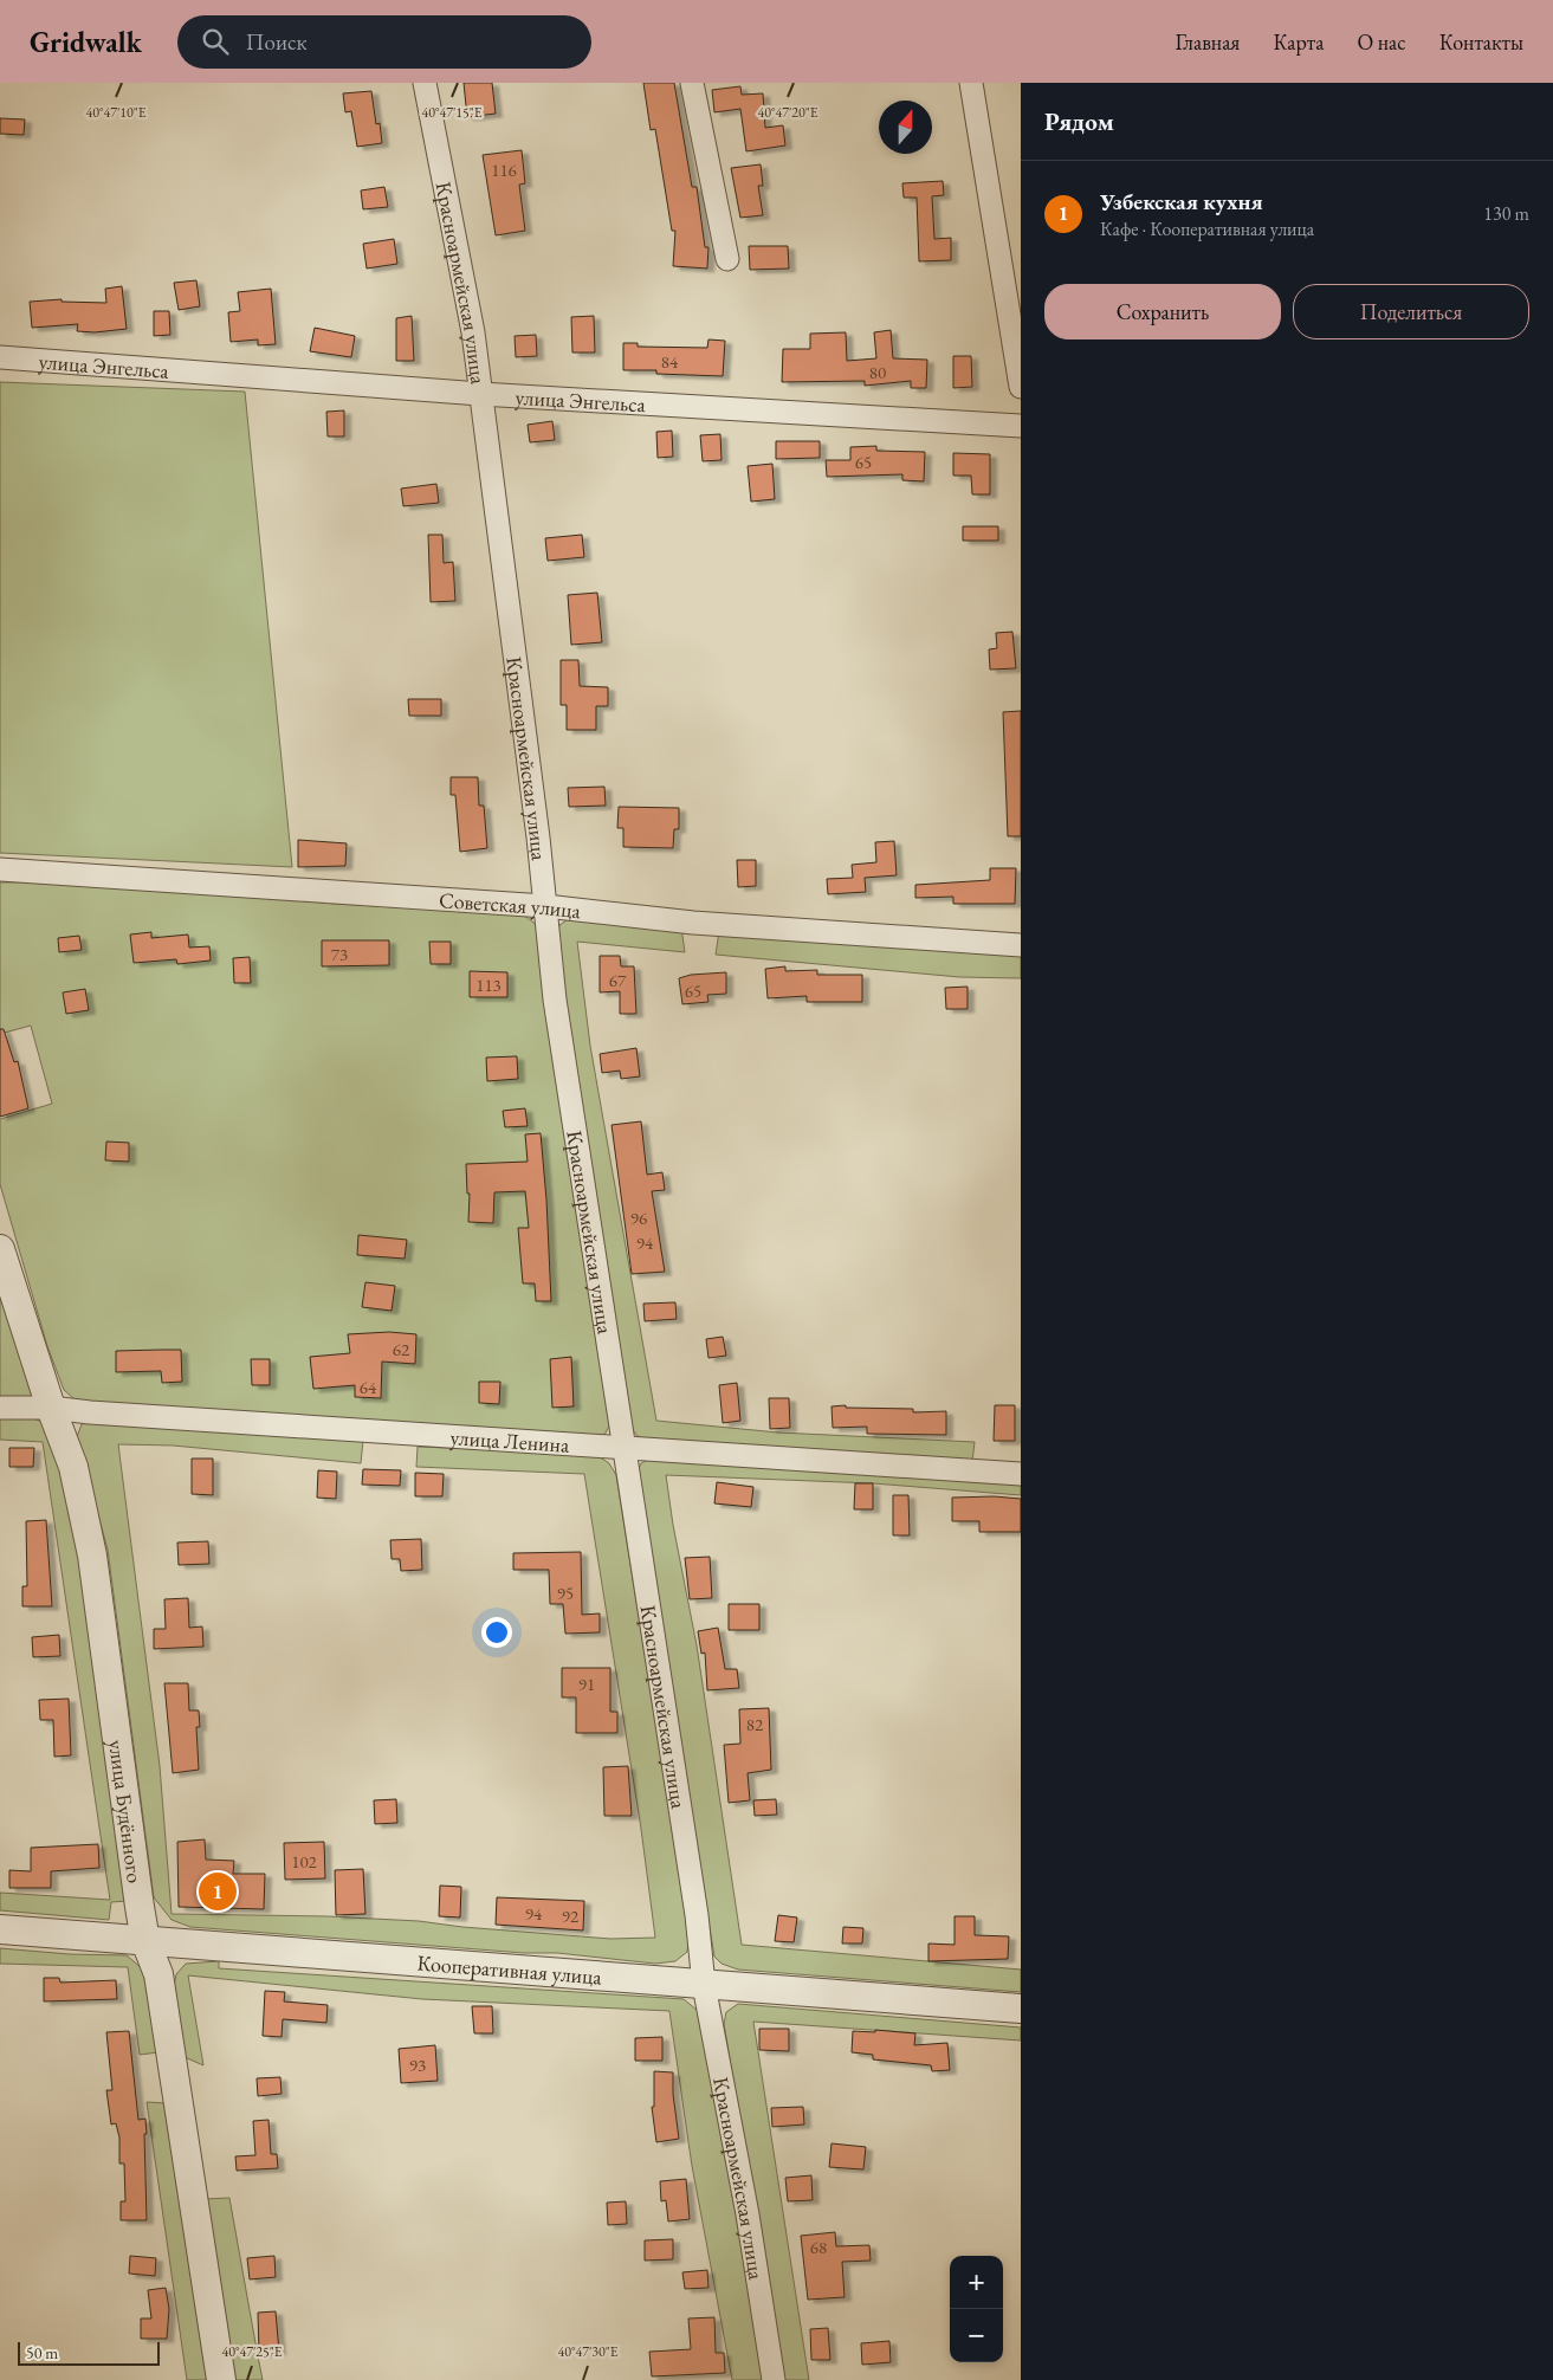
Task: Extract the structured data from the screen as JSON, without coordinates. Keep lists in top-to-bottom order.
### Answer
{
  "streets": {
    "street": [
      "Красноармейская улица",
      "улица Энгельса",
      "Советская улица",
      "улица Ленина",
      "улица Будённого",
      "Кооперативная улица"
    ]
  },
  "crossings": [
    ["Красноармейская улица", "улица Энгельса"],
    ["Красноармейская улица", "Советская улица"],
    ["Красноармейская улица", "улица Ленина"],
    ["Красноармейская улица", "Кооперативная улица"],
    ["улица Ленина", "улица Будённого"],
    ["улица Будённого", "Кооперативная улица"]
  ],
  "house_numbers": [
    "116",
    "84",
    "80",
    "65",
    "73",
    "67",
    "113",
    "65",
    "96",
    "94",
    "62",
    "64",
    "95",
    "91",
    "82",
    "102",
    "94",
    "92",
    "93",
    "68"
  ],
  "scale_bar": "50 m",
  "north": "top",
  "page": {
    "header": "Gridwalk",
    "search": "Поиск",
    "nav": [
      "Главная",
      "Карта",
      "О нас",
      "Контакты"
    ],
    "heading": "Рядом",
    "list": [
      {
        "mark": "1",
        "name": "Узбекская кухня",
        "note": "Кафе · Кооперативная улица",
        "value": "130 m"
      }
    ],
    "buttons": ["Сохранить", "Поделиться"],
    "pins": "1",
    "map_buttons": ["+", "−"],
    "scale": "50 m"
  },
  "coordinates": [
    "40°47'10\"E",
    "40°47'15\"E",
    "40°47'20\"E",
    "40°47'25\"E",
    "40°47'30\"E"
  ]
}
